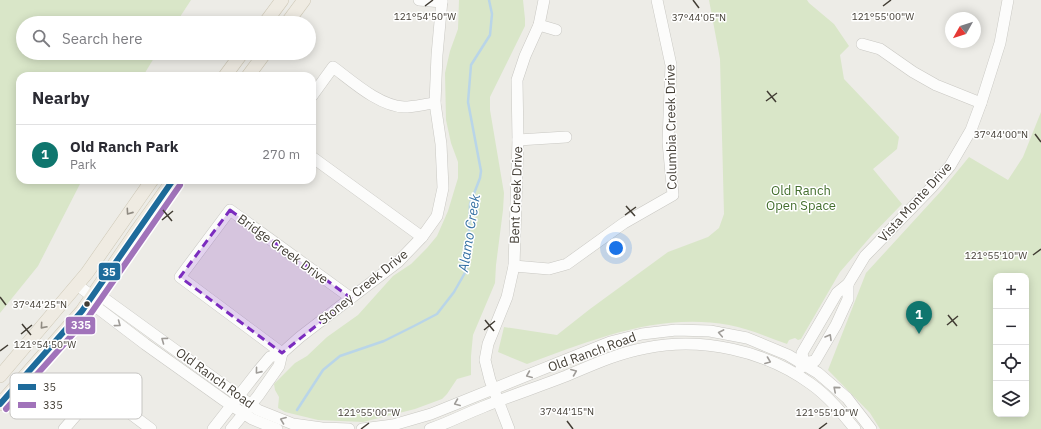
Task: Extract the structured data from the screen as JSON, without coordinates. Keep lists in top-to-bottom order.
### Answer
{
  "streets": {
    "street": [
      "Columbia Creek Drive",
      "Bent Creek Drive",
      "Vista Monte Drive",
      "Bridge Creek Drive",
      "Stoney Creek Drive",
      "Old Ranch Road"
    ]
  },
  "crossings": [
    ["Columbia Creek Drive", "Bent Creek Drive"],
    ["Bent Creek Drive", "Old Ranch Road"],
    ["Vista Monte Drive", "Old Ranch Road"],
    ["Bridge Creek Drive", "Stoney Creek Drive"],
    ["Stoney Creek Drive", "Old Ranch Road"]
  ],
  "water": ["Alamo Creek"],
  "parks": ["Old Ranch Open Space"],
  "lines": ["transit line 35", "transit line 335"],
  "legend": ["35", "335"],
  "north": "bottom left",
  "page": {
    "search": "Search here",
    "heading": "Nearby",
    "list": [
      {
        "mark": "1",
        "name": "Old Ranch Park",
        "note": "Park",
        "value": "270 m"
      }
    ],
    "map_buttons": ["+", "−"],
    "pins": "1"
  },
  "coordinates": [
    "121°54'50\"W",
    "121°55'00\"W",
    "37°44'05\"N",
    "37°44'00\"N",
    "121°55'10\"W",
    "37°44'25\"N",
    "37°44'15\"N"
  ]
}
